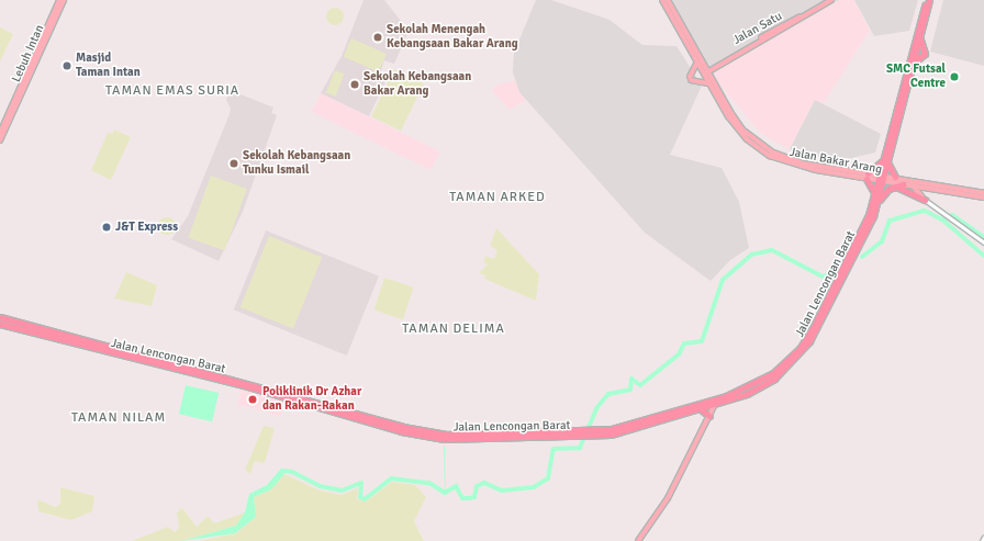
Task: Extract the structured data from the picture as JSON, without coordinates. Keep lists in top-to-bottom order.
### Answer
{
  "streets": {
    "highway": ["Jalan Lencongan Barat"],
    "main road": ["Jalan Satu", "Lebuh Intan", "Jalan Bakar Arang"]
  },
  "crossings": [
    ["Jalan Satu", "Jalan Bakar Arang"],
    ["Jalan Bakar Arang", "Jalan Lencongan Barat"]
  ],
  "districts": [
    "TAMAN EMAS SURIA",
    "TAMAN ARKED",
    "TAMAN DELIMA",
    "TAMAN NILAM"
  ],
  "places": [
    "Sekolah Menengah Kebangsaan Bakar Arang",
    "Masjid Taman Intan",
    "SMC Futsal Centre",
    "Sekolah Kebangsaan Bakar Arang",
    "Sekolah Kebangsaan Tunku Ismail",
    "J&T Express",
    "Poliklinik Dr Azhar dan Rakan-Rakan"
  ]
}
